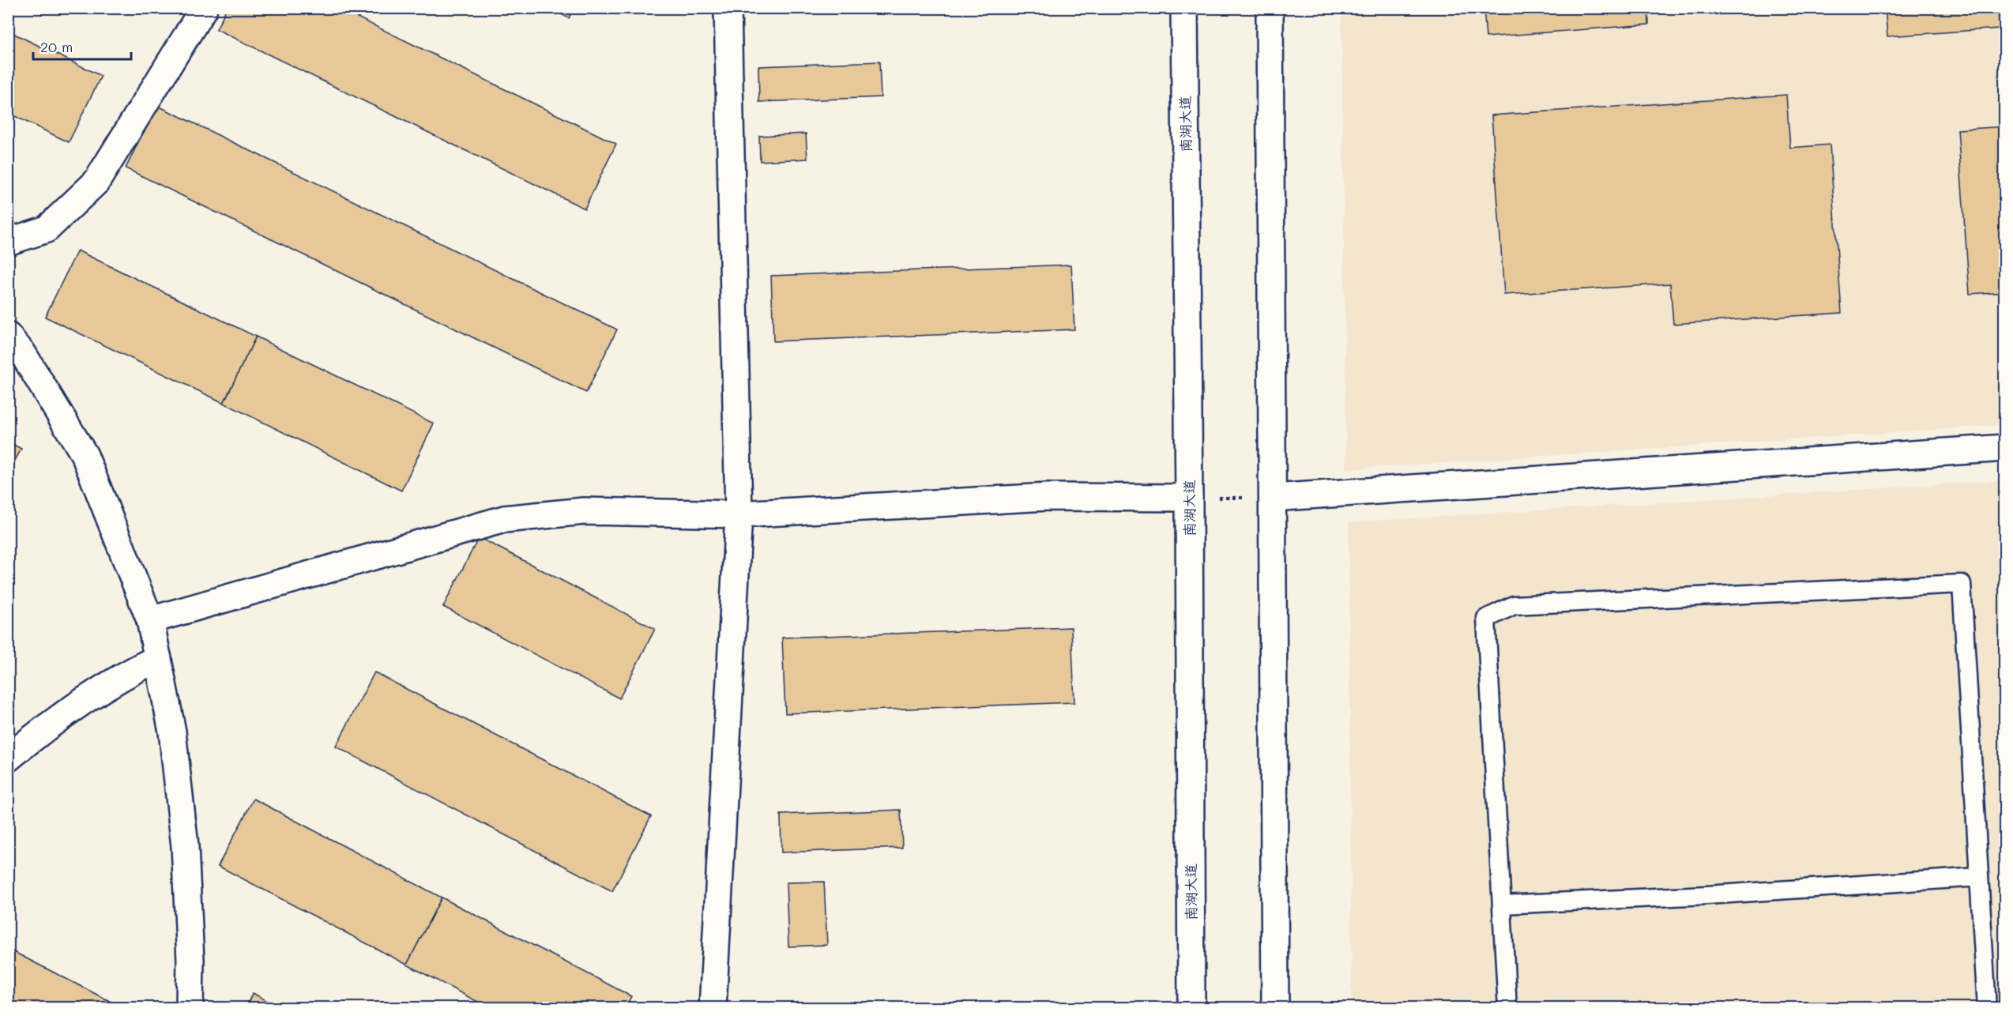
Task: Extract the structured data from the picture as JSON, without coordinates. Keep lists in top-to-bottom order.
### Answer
{
  "streets": {
    "street": ["南湖大道"]
  },
  "scale_bar": "20 m"
}
